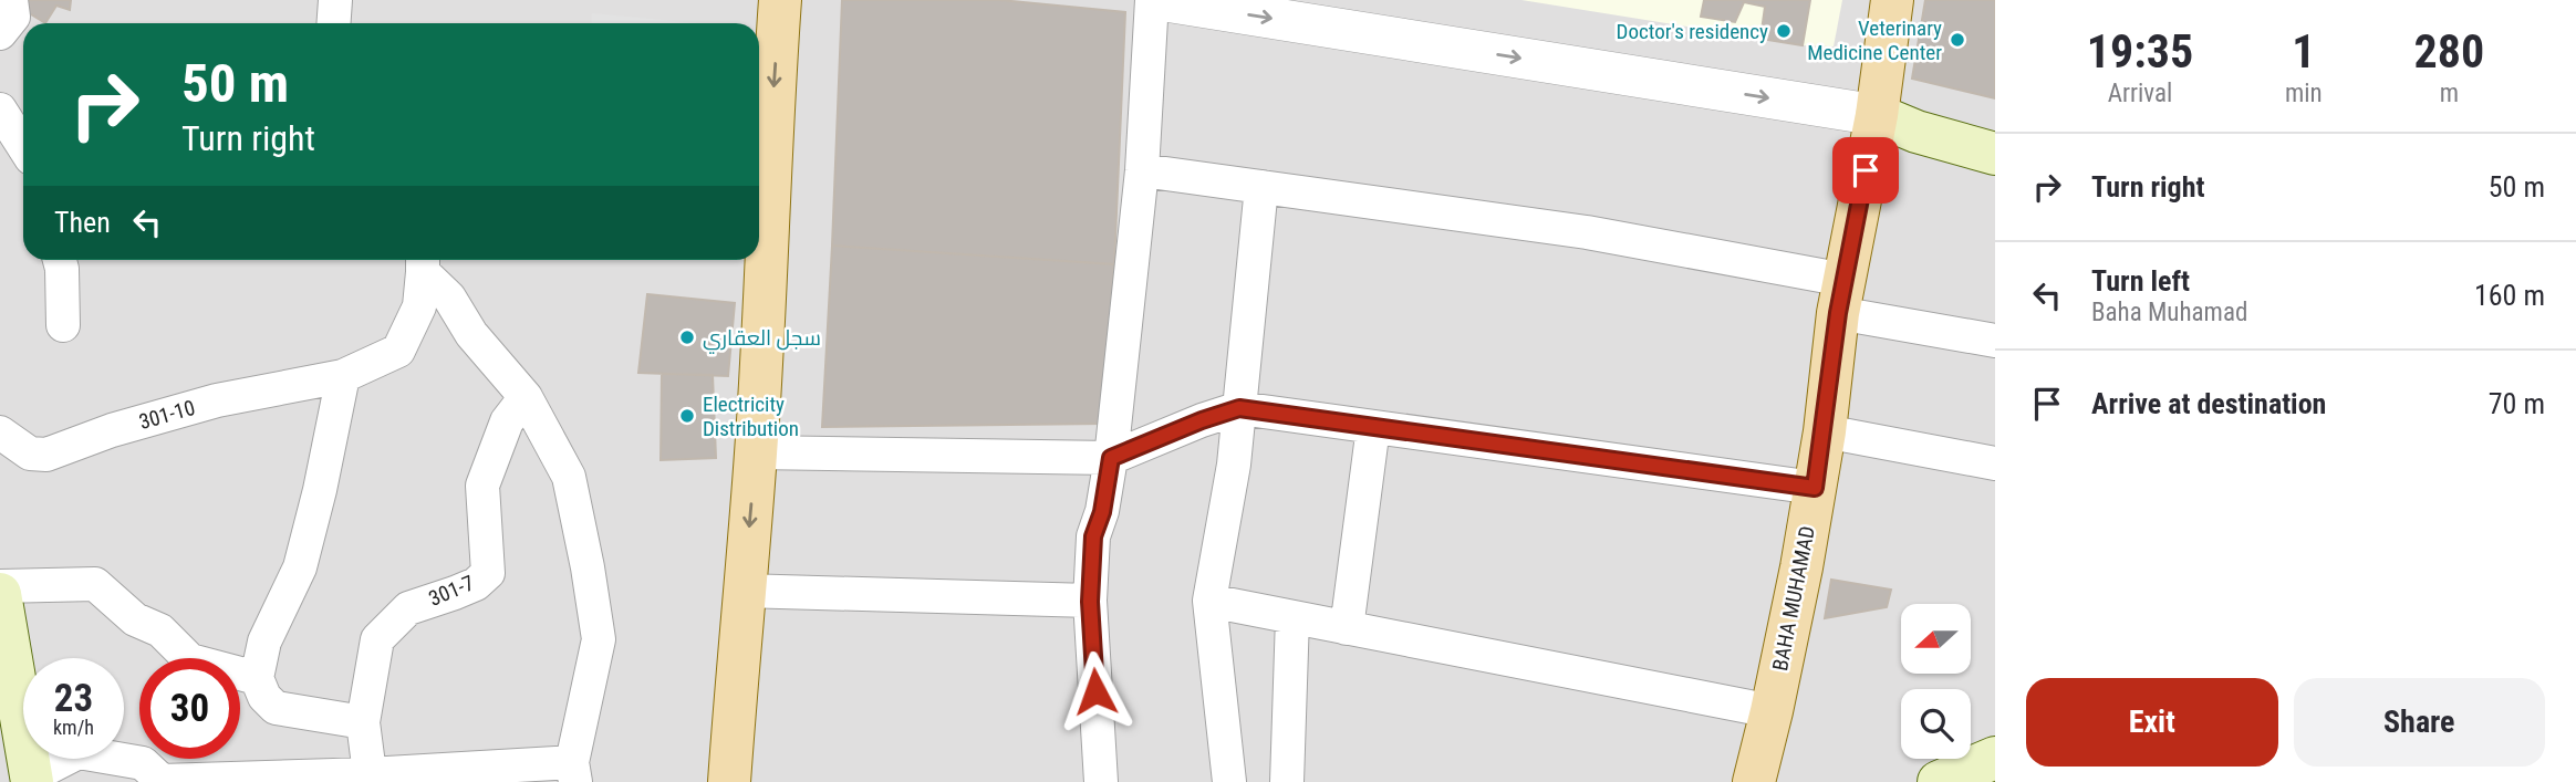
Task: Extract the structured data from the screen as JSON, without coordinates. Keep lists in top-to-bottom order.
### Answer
{
  "streets": {
    "main road": ["BAHA MUHAMAD"],
    "street": ["301-10", "301-7"]
  },
  "places": [
    "Doctor's residency",
    "Veterinary Medicine Center",
    "سجل العقاري",
    "Electricity Distribution"
  ],
  "north": "left",
  "page": {
    "eta": [
      "19:35",
      "Arrival",
      "1",
      "min",
      "280",
      "m"
    ],
    "turn": ["50 m", "Turn right"],
    "list": [
      {
        "name": "Turn right",
        "value": "50 m"
      },
      {
        "name": "Turn left",
        "note": "Baha Muhamad",
        "value": "160 m"
      },
      {
        "name": "Arrive at destination",
        "value": "70 m"
      }
    ],
    "then": "Then",
    "speed": "23 km/h",
    "limit": "30",
    "buttons": ["Exit", "Share"]
  }
}
